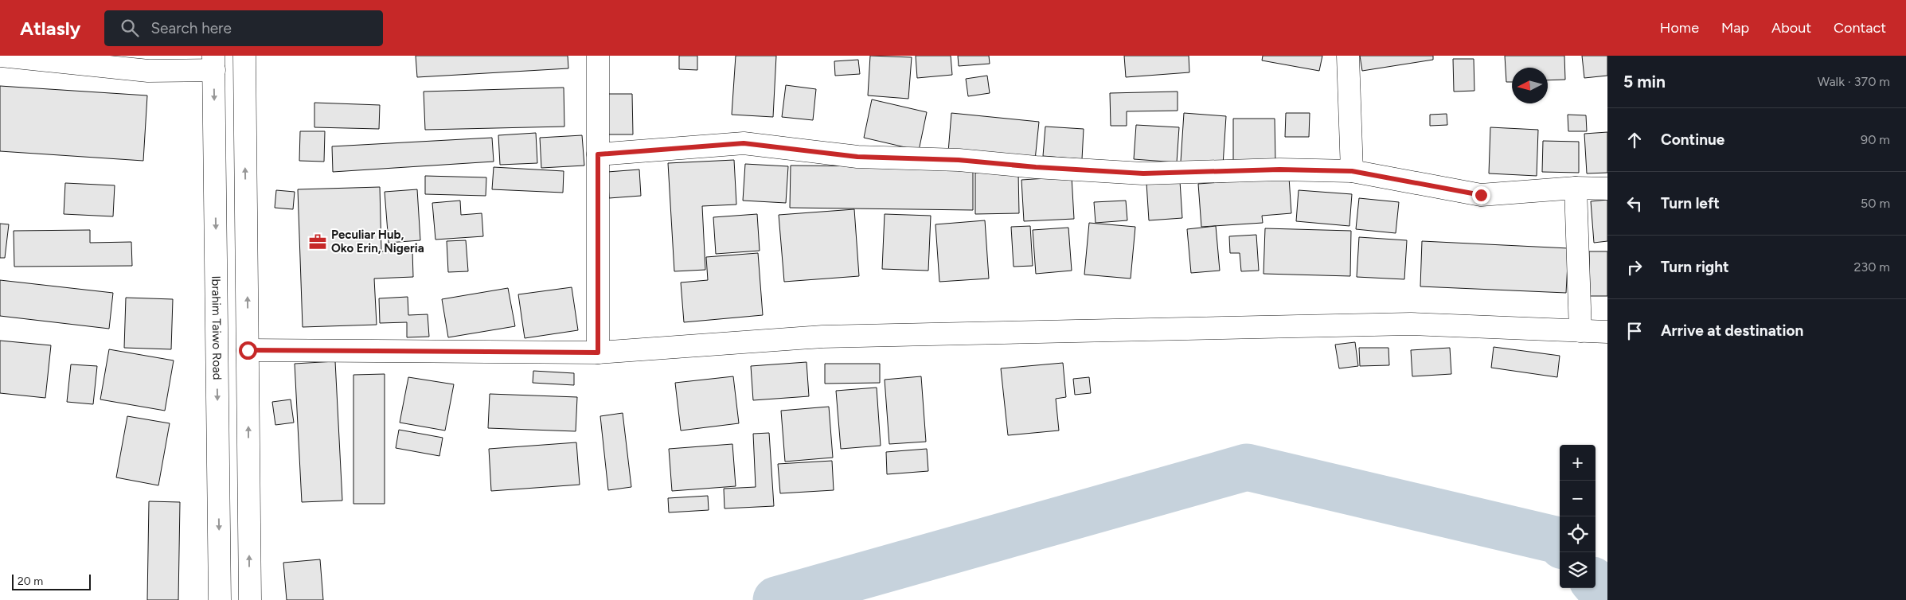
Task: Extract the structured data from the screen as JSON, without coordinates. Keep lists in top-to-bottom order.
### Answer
{
  "streets": {
    "main road": ["Ibrahim Taiwo Road"]
  },
  "places": {
    "office": ["Peculiar Hub, Oko Erin, Nigeria"]
  },
  "scale_bar": "20 m",
  "north": "left",
  "page": {
    "header": "Atlasly",
    "search": "Search here",
    "nav": [
      "Home",
      "Map",
      "About",
      "Contact"
    ],
    "heading": ["5 min", "Walk · 370 m"],
    "list": [
      ["Continue", "90 m"],
      ["Turn left", "50 m"],
      ["Turn right", "230 m"],
      "Arrive at destination"
    ],
    "map_buttons": ["+", "−"],
    "scale": "20 m"
  }
}
